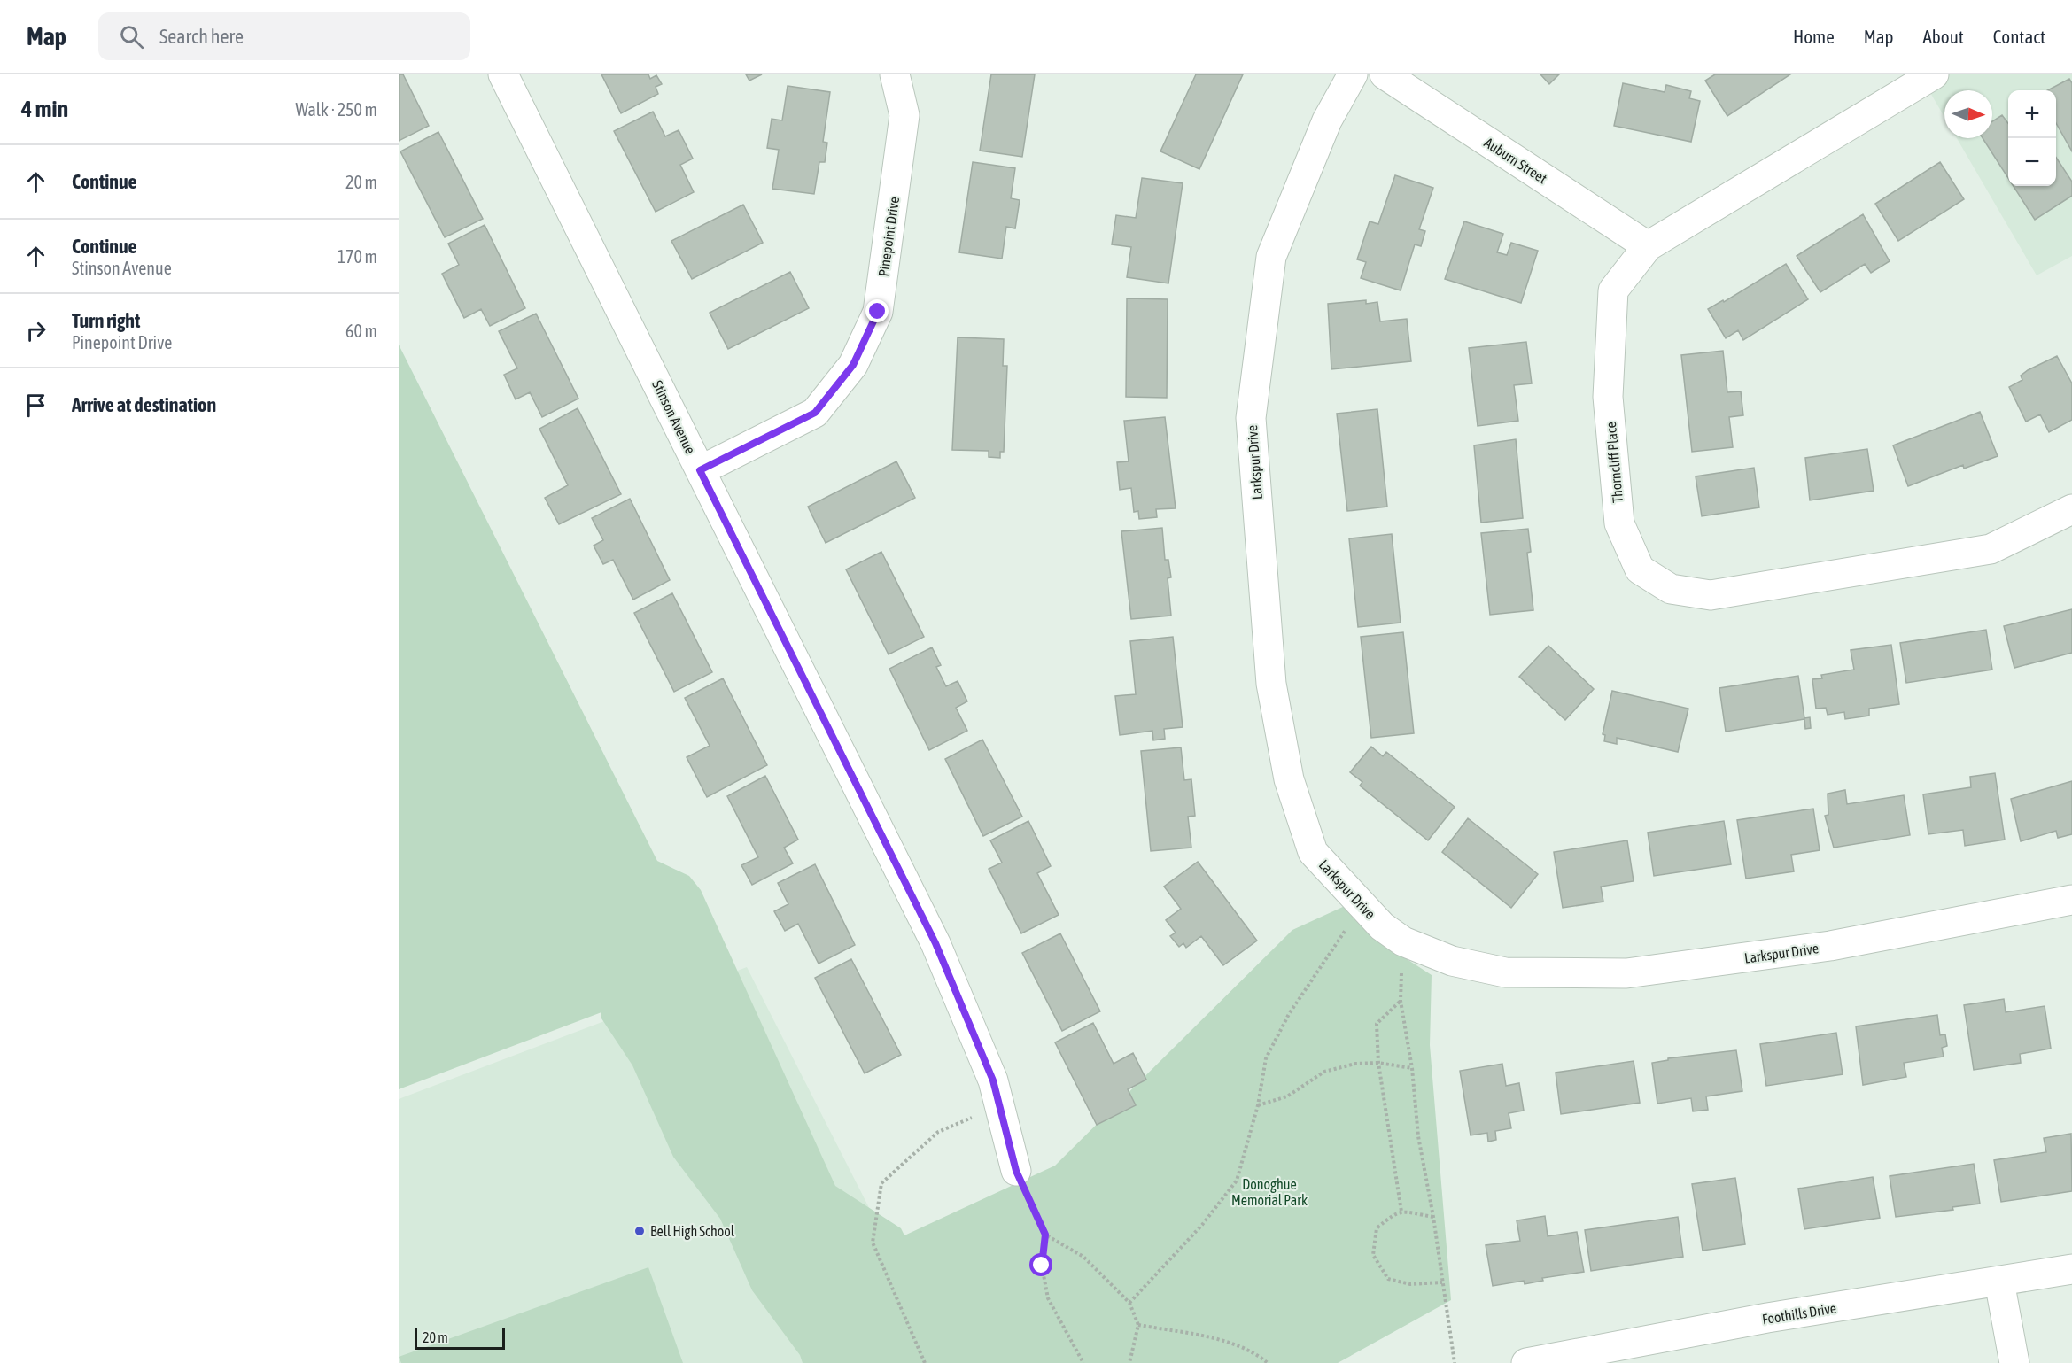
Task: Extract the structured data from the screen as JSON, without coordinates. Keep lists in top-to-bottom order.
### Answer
{
  "streets": {
    "street": [
      "Auburn Street",
      "Pinepoint Drive",
      "Stinson Avenue",
      "Larkspur Drive",
      "Thorncliff Place",
      "Foothills Drive"
    ]
  },
  "crossings": [
    ["Auburn Street", "Thorncliff Place"],
    ["Pinepoint Drive", "Stinson Avenue"]
  ],
  "parks": ["Donoghue Memorial Park"],
  "places": ["Bell High School"],
  "scale_bar": "20 m",
  "north": "right",
  "page": {
    "header": "Map",
    "search": "Search here",
    "nav": [
      "Home",
      "Map",
      "About",
      "Contact"
    ],
    "heading": ["4 min", "Walk · 250 m"],
    "map_buttons": ["+", "−"],
    "list": [
      ["Continue", "20 m"],
      ["Continue", "Stinson Avenue", "170 m"],
      ["Turn right", "Pinepoint Drive", "60 m"],
      "Arrive at destination"
    ],
    "scale": "20 m"
  }
}
